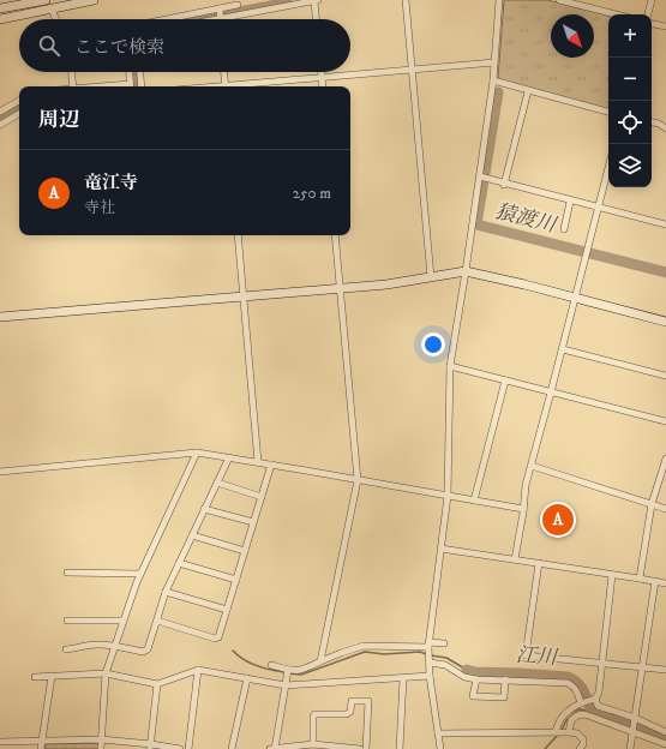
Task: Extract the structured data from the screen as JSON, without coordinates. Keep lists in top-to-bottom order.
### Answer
{
  "water": ["猿渡川", "江川"],
  "north": "bottom right",
  "page": {
    "map_buttons": ["+", "−"],
    "search": "ここで検索",
    "heading": "周辺",
    "list": [
      {
        "mark": "A",
        "name": "竜江寺",
        "note": "寺社",
        "value": "250 m"
      }
    ],
    "pins": "A"
  }
}
